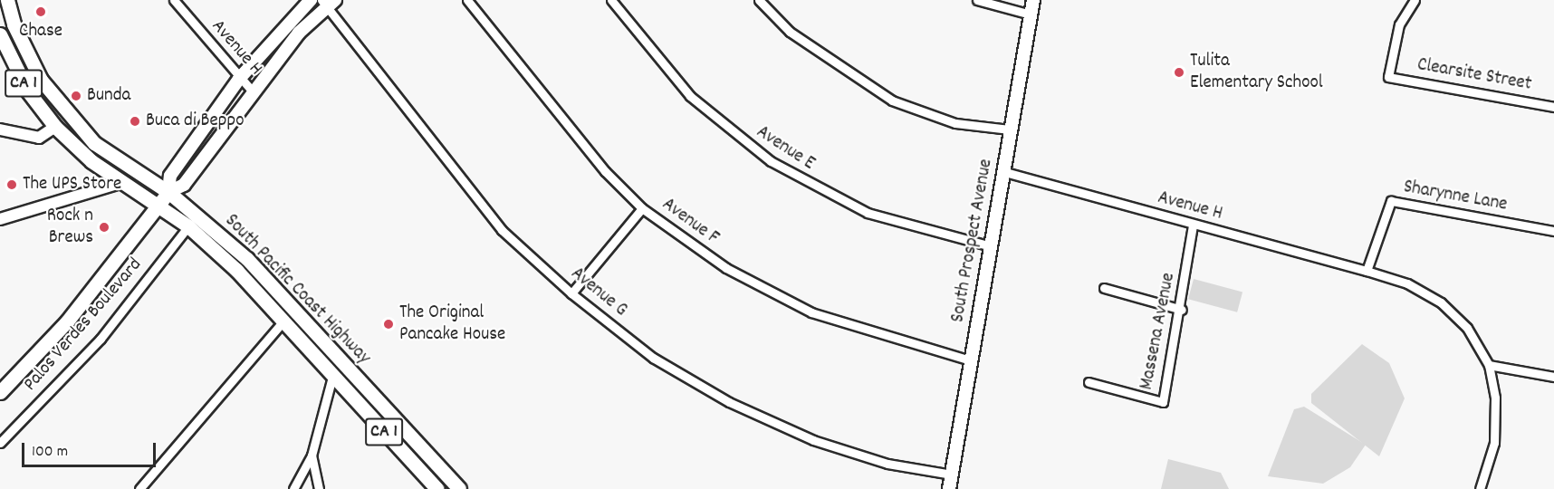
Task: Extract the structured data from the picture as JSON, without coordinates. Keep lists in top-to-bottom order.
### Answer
{
  "streets": {
    "main road": [
      "CA 1",
      "South Prospect Avenue",
      "South Pacific Coast Highway",
      "Palos Verdes Boulevard"
    ],
    "street": [
      "Avenue H",
      "Clearsite Street",
      "Avenue E",
      "Sharynne Lane",
      "Avenue F",
      "Avenue G",
      "Massena Avenue"
    ]
  },
  "crossings": [
    ["Avenue H", "Sharynne Lane"],
    ["Avenue H", "South Prospect Avenue"],
    ["Avenue H", "Palos Verdes Boulevard"],
    ["Avenue H", "Massena Avenue"],
    ["Avenue E", "South Prospect Avenue"],
    ["Avenue F", "South Prospect Avenue"],
    ["South Prospect Avenue", "Avenue G"],
    ["South Pacific Coast Highway", "Palos Verdes Boulevard"],
    ["Avenue G", "Palos Verdes Boulevard"]
  ],
  "places": [
    "Chase",
    "Tulita Elementary School",
    "Bunda",
    "Buca di Beppo",
    "The UPS Store",
    "Rock n Brews",
    "The Original Pancake House"
  ],
  "scale_bar": "100 m"
}
